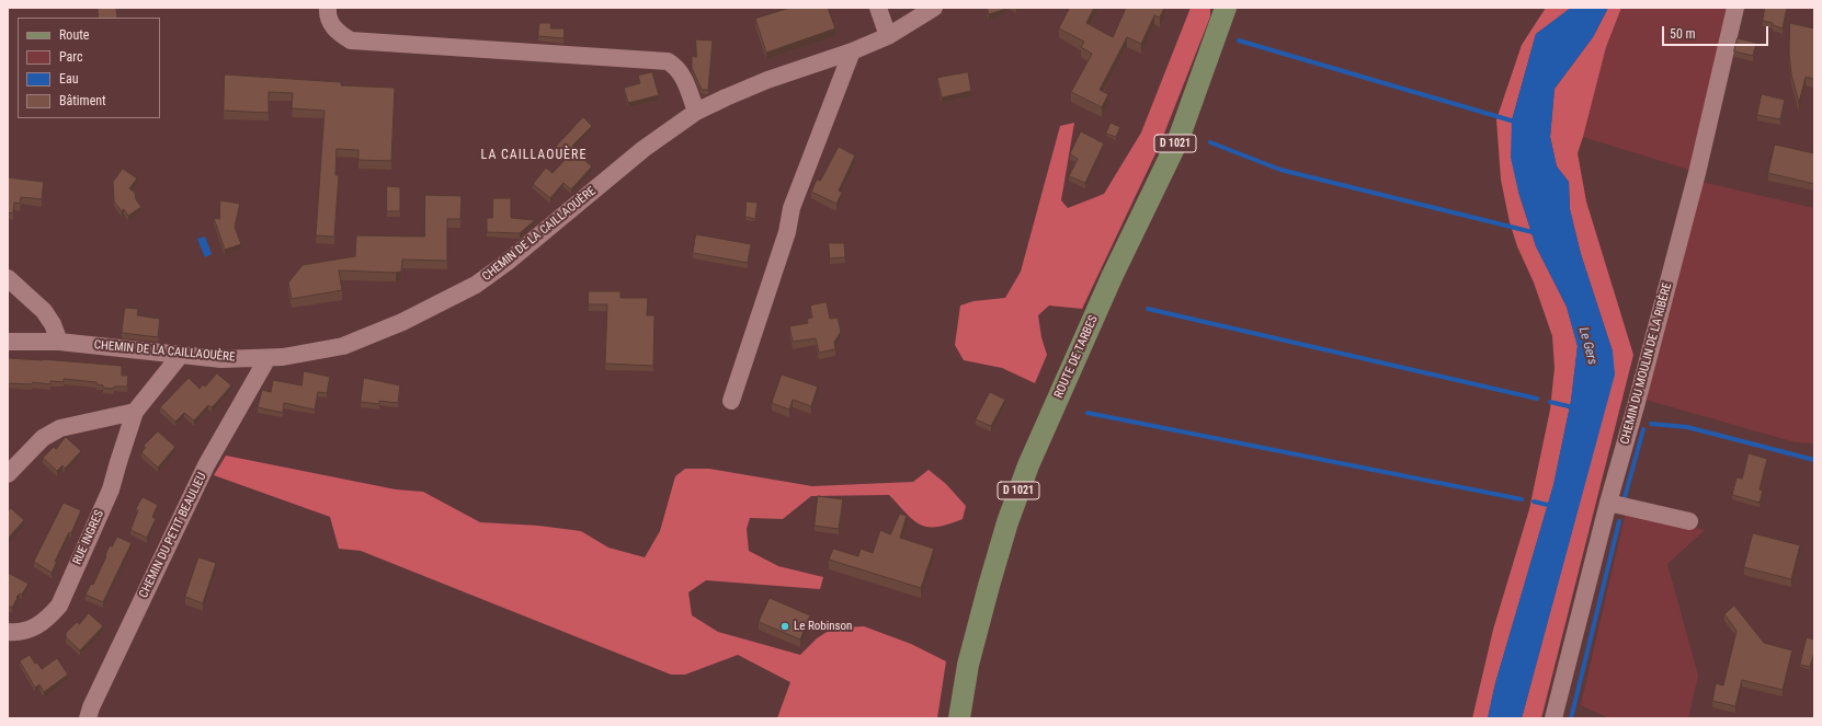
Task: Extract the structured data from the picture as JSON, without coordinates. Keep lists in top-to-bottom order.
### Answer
{
  "streets": {
    "main road": ["D 1021", "ROUTE DE TARBES"],
    "street": [
      "CHEMIN DE LA CAILLAOUÈRE",
      "CHEMIN DU MOULIN DE LA RIBÈRE",
      "CHEMIN DU PETIT BEAULIEU",
      "RUE INGRES"
    ]
  },
  "crossings": [
    ["CHEMIN DE LA CAILLAOUÈRE", "CHEMIN DU PETIT BEAULIEU"],
    ["CHEMIN DE LA CAILLAOUÈRE", "RUE INGRES"]
  ],
  "districts": ["LA CAILLAOUÈRE"],
  "water": ["Le Gers"],
  "places": ["Le Robinson"],
  "legend": [
    "Route",
    "Parc",
    "Eau",
    "Bâtiment"
  ],
  "scale_bar": "50 m"
}
